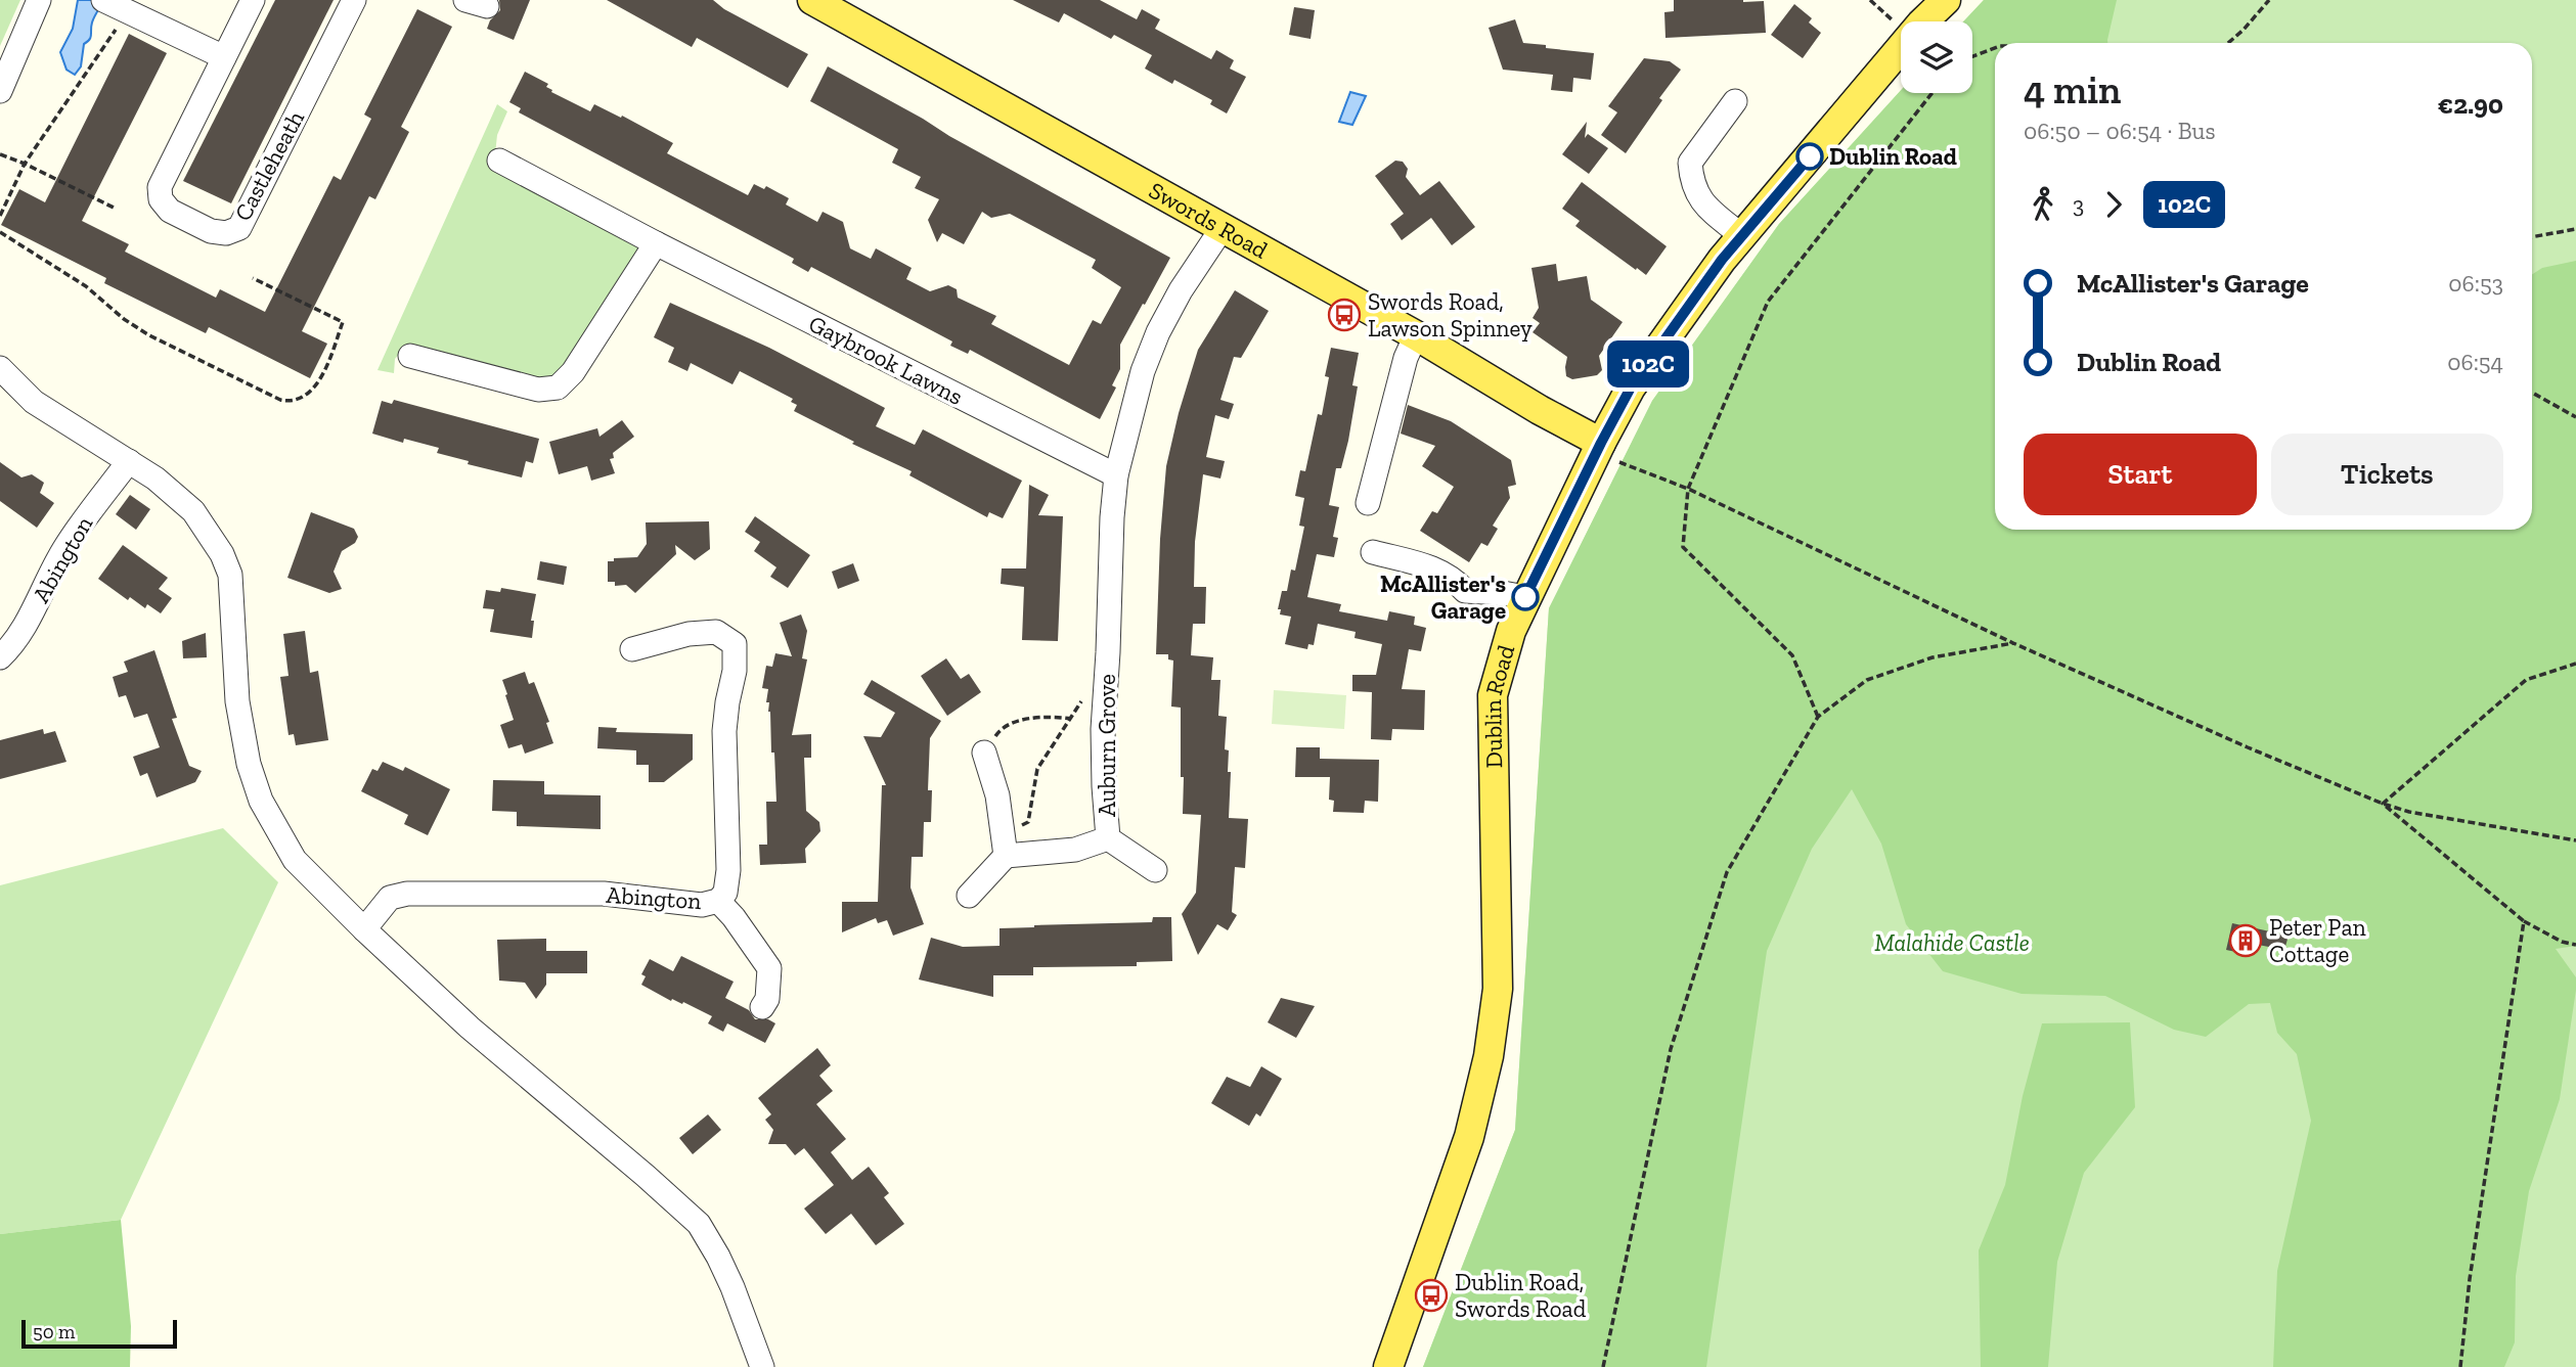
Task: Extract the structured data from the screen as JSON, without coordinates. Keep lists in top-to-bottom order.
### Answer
{
  "streets": {
    "main road": ["Swords Road", "Dublin Road"],
    "street": [
      "Castleheath",
      "Gaybrook Lawns",
      "Abington",
      "Auburn Grove"
    ]
  },
  "crossings": [
    ["Swords Road", "Dublin Road"],
    ["Gaybrook Lawns", "Auburn Grove"]
  ],
  "parks": ["Malahide Castle"],
  "places": {
    "other": ["Dublin Road", "McAllister's Garage"],
    "bus stop": ["Swords Road, Lawson Spinney", "Dublin Road, Swords Road"],
    "building": ["Peter Pan Cottage"]
  },
  "lines": ["bus line 102C"],
  "scale_bar": "50 m",
  "page": {
    "on_map": "102C",
    "heading": ["4 min", "06:50 – 06:54 · Bus", "€2.90"],
    "legs": ["3", "102C"],
    "list": [
      {
        "name": "McAllister's Garage",
        "value": "06:53"
      },
      {
        "name": "Dublin Road",
        "value": "06:54"
      }
    ],
    "buttons": ["Start", "Tickets"],
    "scale": "50 m"
  }
}
